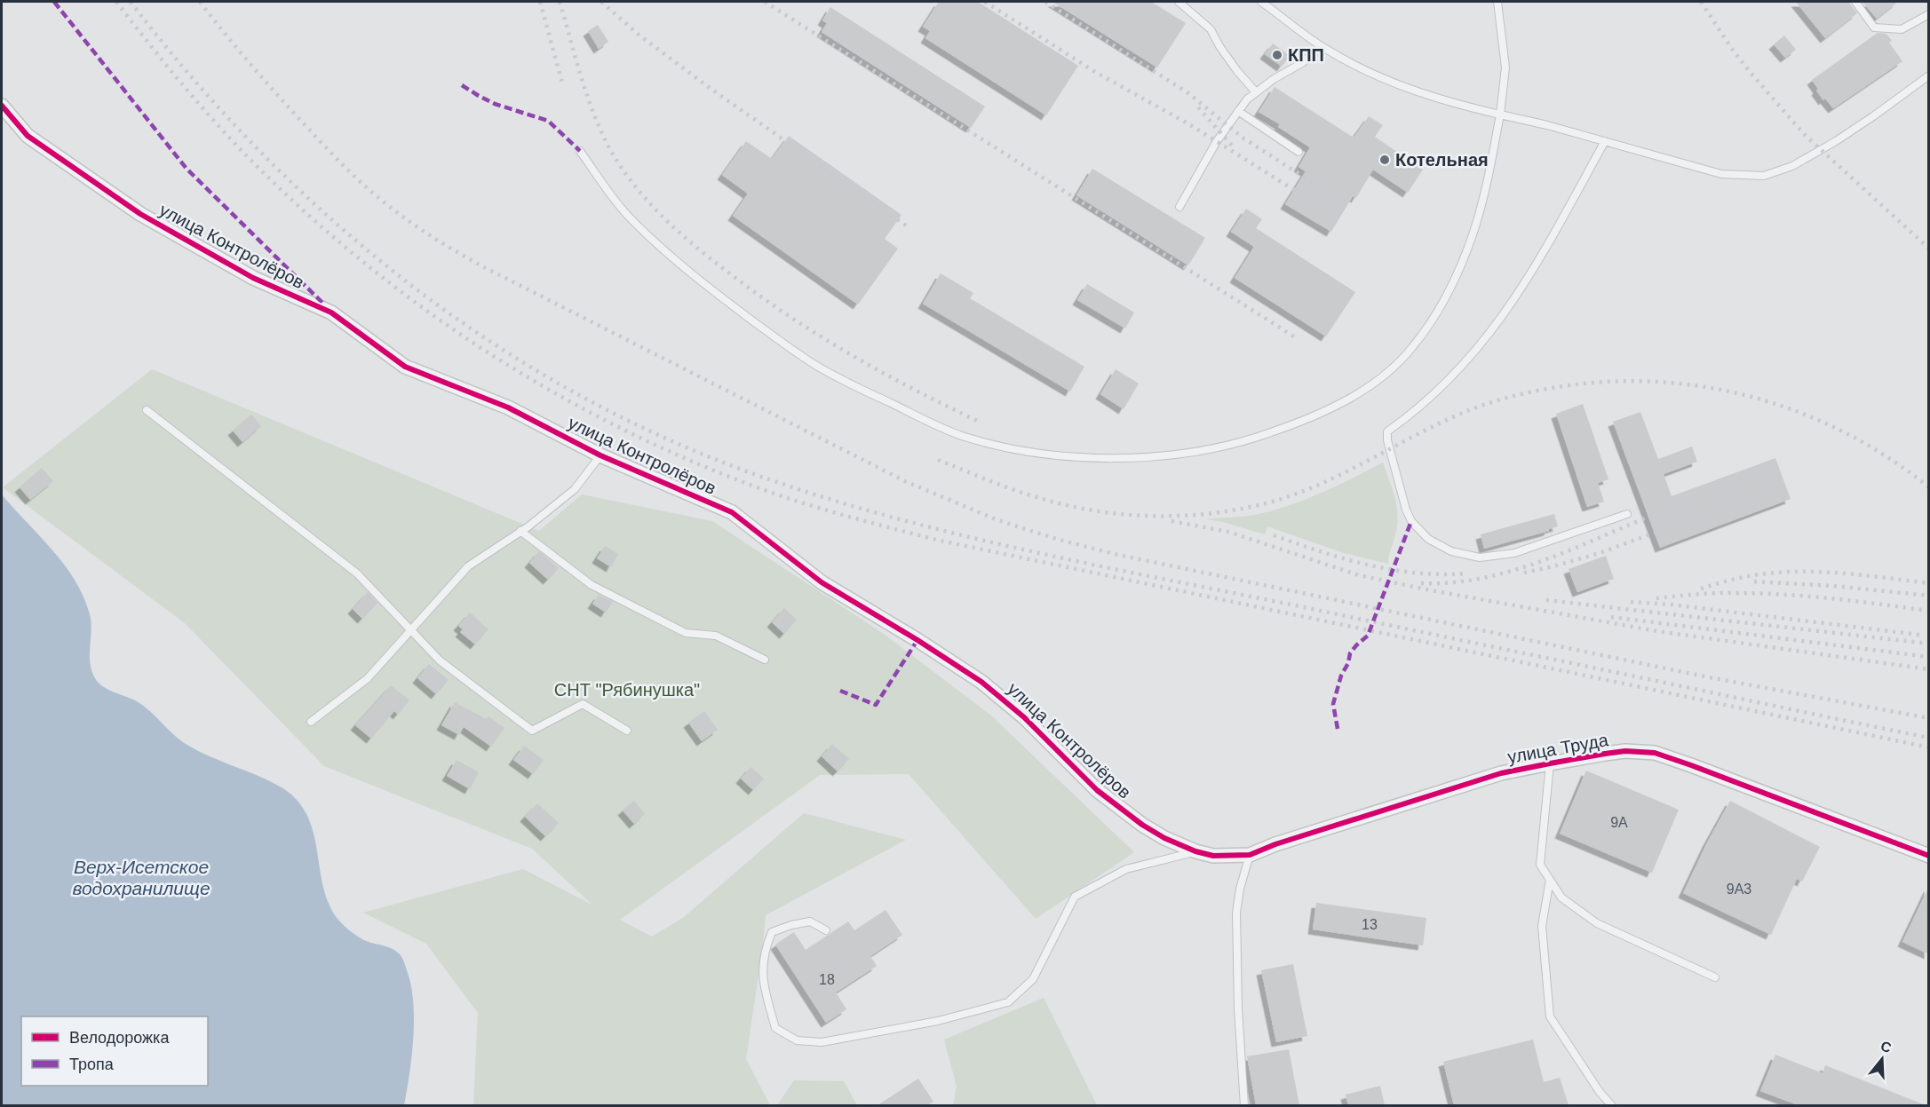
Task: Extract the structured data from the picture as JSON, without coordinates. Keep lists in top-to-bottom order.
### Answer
{
  "streets": {
    "street": ["улица Контролёров", "улица Труда"]
  },
  "crossings": [
    ["улица Контролёров", "улица Труда"]
  ],
  "water": ["Верх-Исетское водохранилище"],
  "parks": ["СНТ \"Рябинушка\""],
  "places": ["КПП", "Котельная"],
  "house_numbers": [
    "9А",
    "9А3",
    "13",
    "18"
  ],
  "legend": ["Велодорожка", "Тропа"],
  "north": "top"
}
